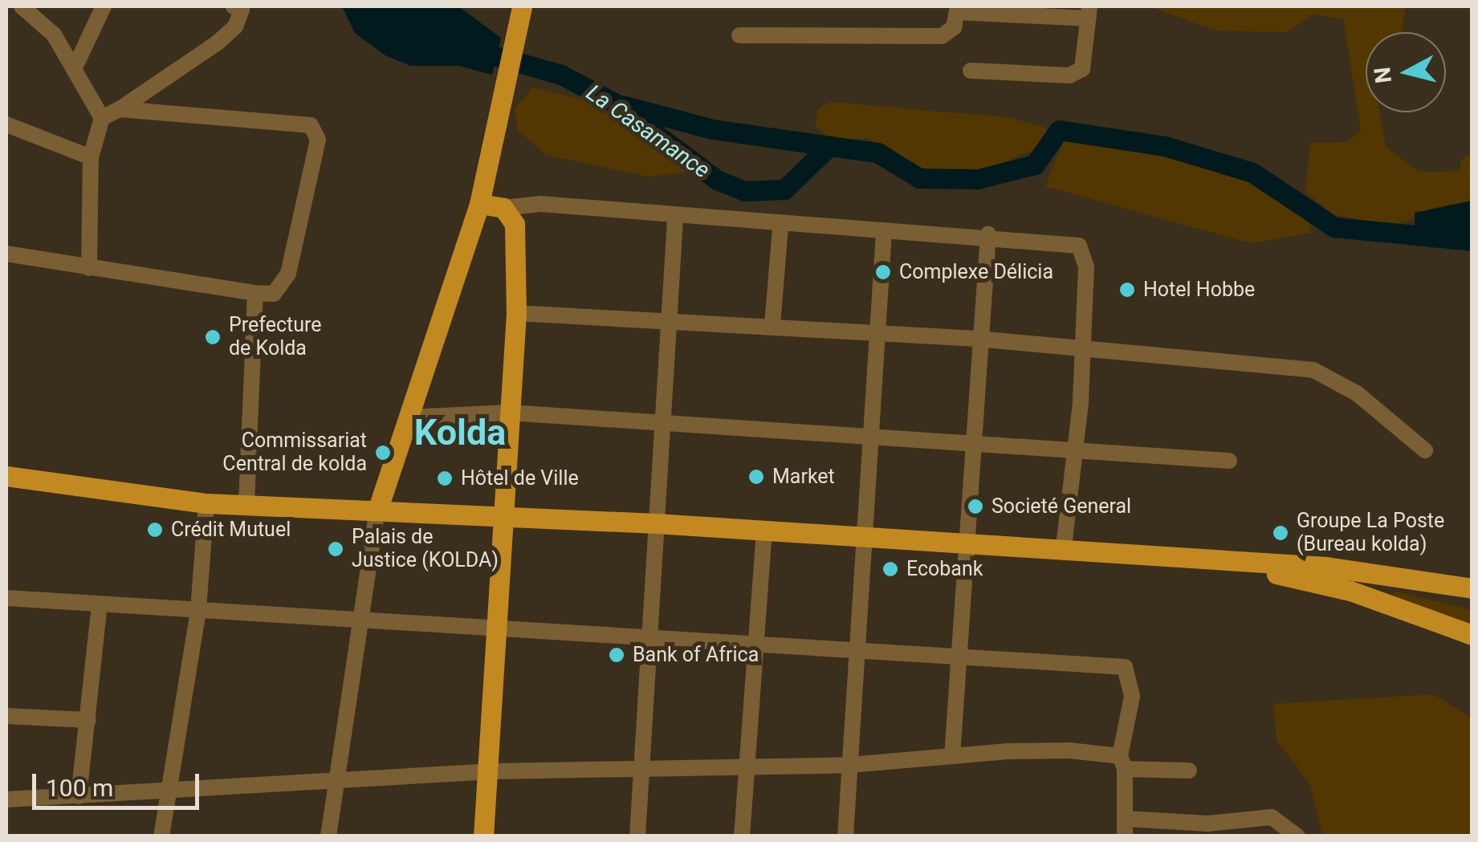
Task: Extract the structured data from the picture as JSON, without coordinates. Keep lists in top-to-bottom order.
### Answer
{
  "districts": ["Kolda"],
  "water": ["La Casamance"],
  "places": [
    "Complexe Délicia",
    "Hotel Hobbe",
    "Prefecture de Kolda",
    "Commissariat Central de kolda",
    "Market",
    "Hôtel de Ville",
    "Societé General",
    "Crédit Mutuel",
    "Groupe La Poste (Bureau kolda)",
    "Palais de Justice (KOLDA)",
    "Ecobank",
    "Bank of Africa"
  ],
  "scale_bar": "100 m",
  "north": "left"
}
